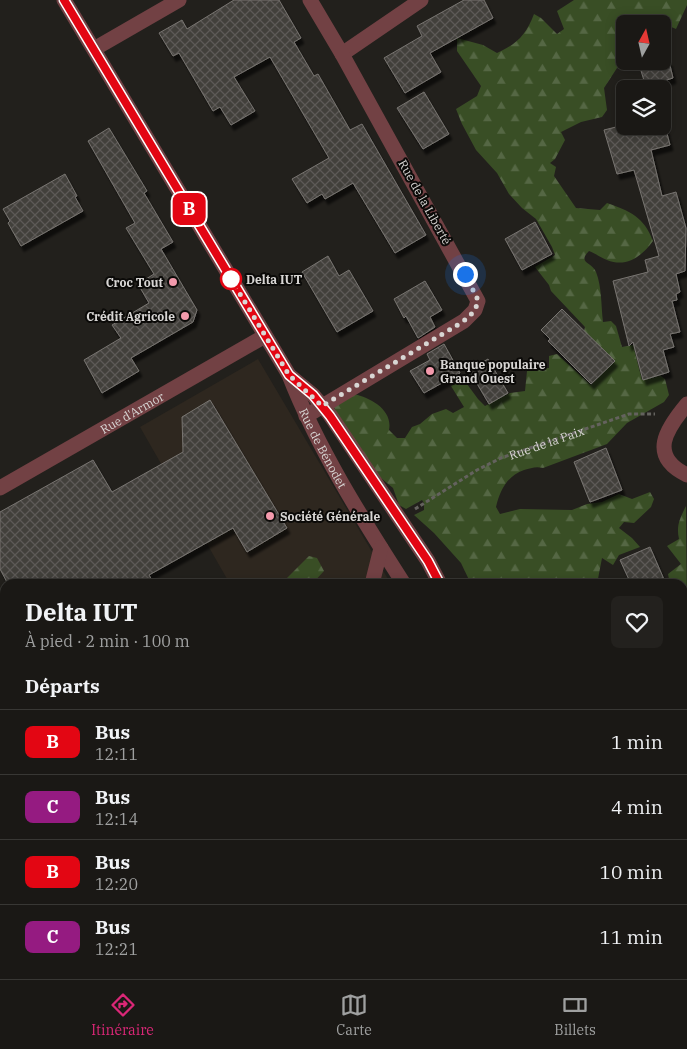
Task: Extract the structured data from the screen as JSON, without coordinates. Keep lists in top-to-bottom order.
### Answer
{
  "streets": {
    "street": ["Rue de la Liberté", "Rue d'Armor", "Rue de Bénodet"],
    "path": ["Rue de la Paix"]
  },
  "crossings": [
    ["Rue de la Liberté", "Rue de Bénodet"],
    ["Rue d'Armor", "Rue de Bénodet"]
  ],
  "places": [
    "Delta IUT",
    "Croc Tout",
    "Crédit Agricole",
    "Banque populaire Grand Ouest",
    "Société Générale"
  ],
  "lines": ["bus line B"],
  "north": "top",
  "page": {
    "on_map": "B",
    "heading": [
      ["Delta IUT", "À pied · 2 min · 100 m"],
      "Départs"
    ],
    "list": [
      {
        "mark": "B",
        "name": "Bus",
        "note": "12:11",
        "value": "1 min"
      },
      {
        "mark": "C",
        "name": "Bus",
        "note": "12:14",
        "value": "4 min"
      },
      {
        "mark": "B",
        "name": "Bus",
        "note": "12:20",
        "value": "10 min"
      },
      {
        "mark": "C",
        "name": "Bus",
        "note": "12:21",
        "value": "11 min"
      }
    ],
    "tabs": ["Itinéraire", "Carte", "Billets"]
  }
}
